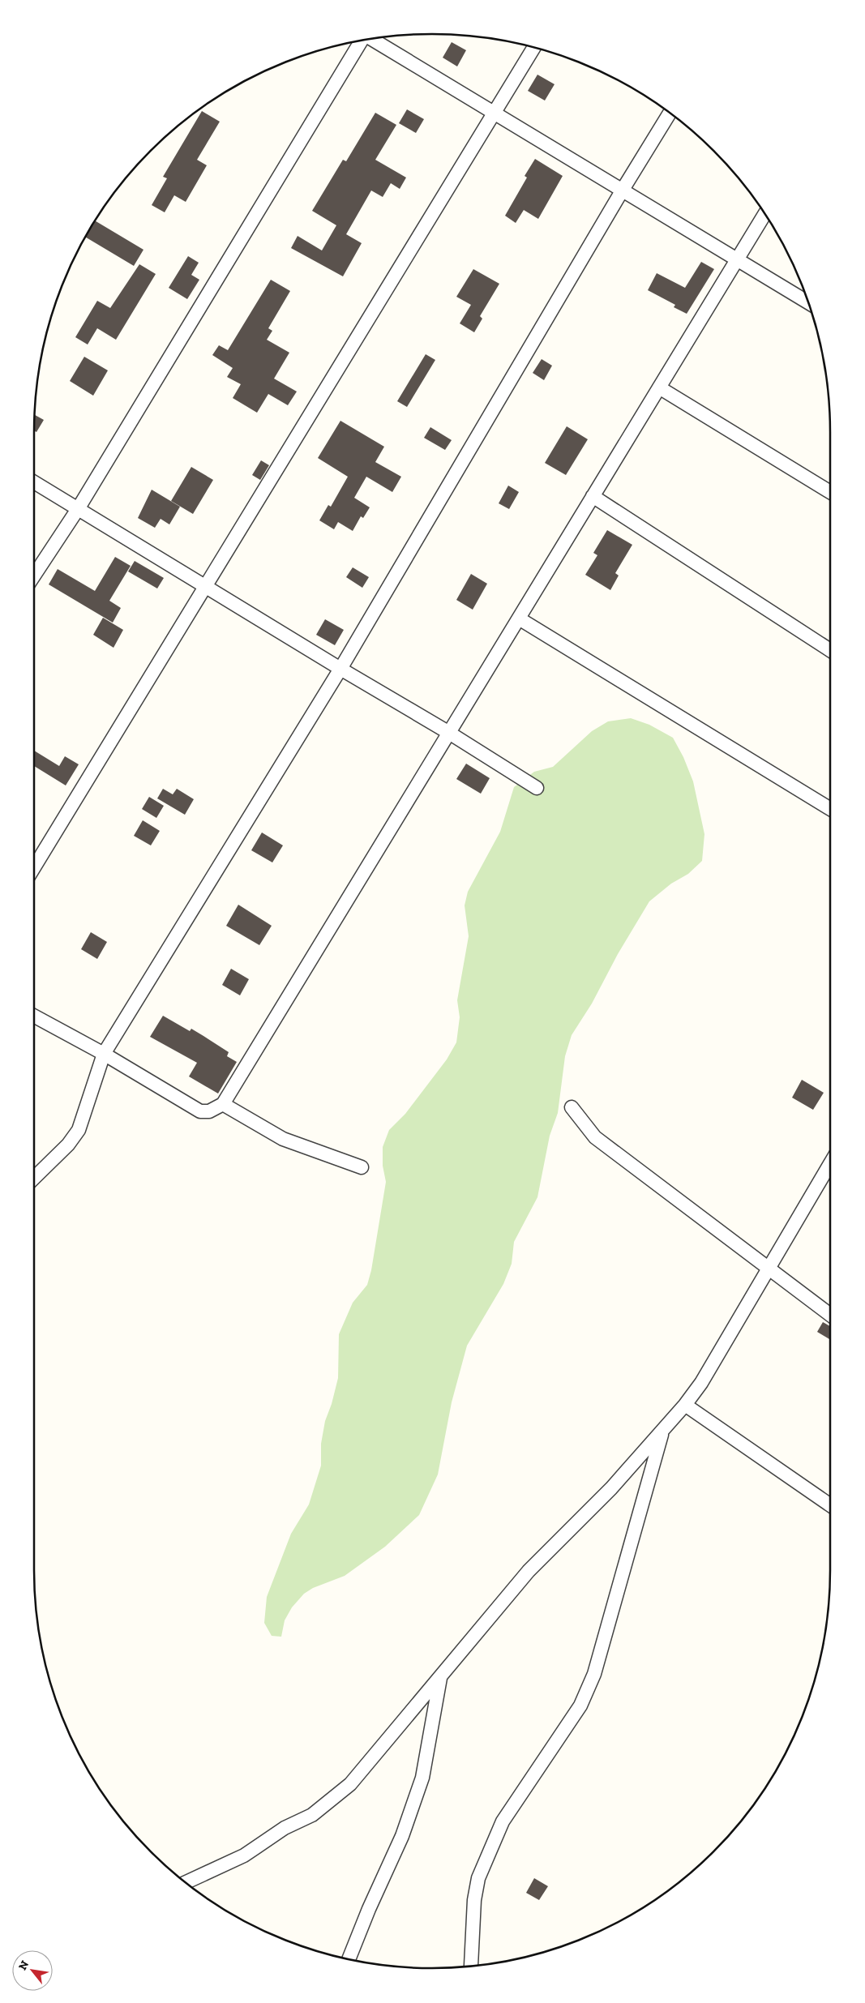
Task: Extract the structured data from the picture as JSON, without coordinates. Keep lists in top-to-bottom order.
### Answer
{
  "north": "top left"
}
